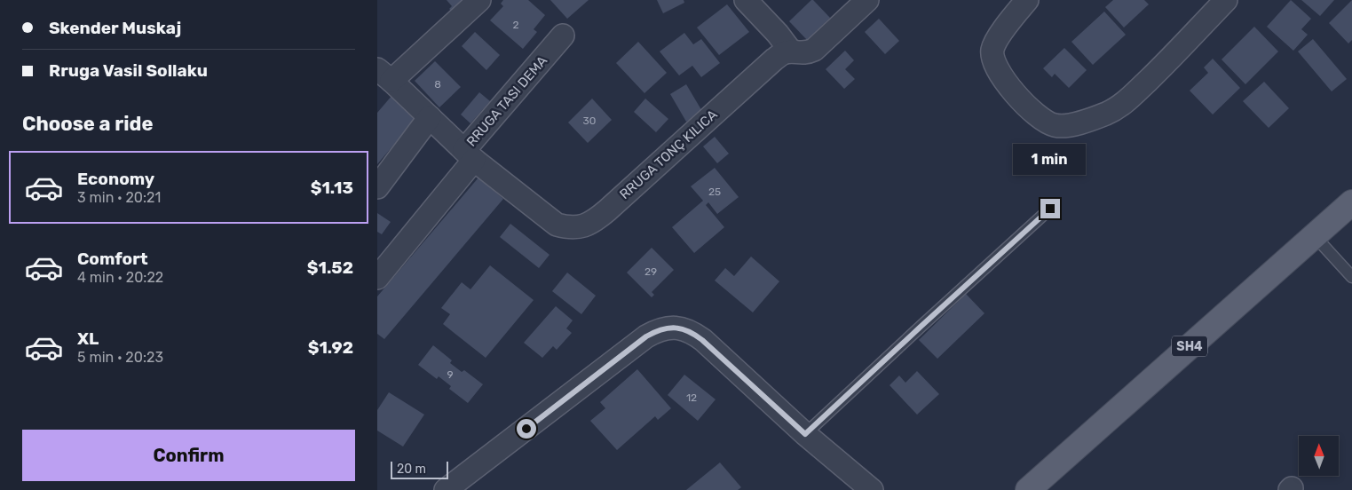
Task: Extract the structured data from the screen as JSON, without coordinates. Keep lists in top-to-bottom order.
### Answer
{
  "streets": {
    "main road": ["SH4"],
    "street": ["RRUGA TASI DEMA", "RRUGA TONÇ KILICA"]
  },
  "crossings": [
    ["RRUGA TASI DEMA", "RRUGA TONÇ KILICA"]
  ],
  "house_numbers": [
    "2",
    "8",
    "30",
    "25",
    "29",
    "9",
    "12"
  ],
  "scale_bar": "20 m",
  "north": "top",
  "page": {
    "banner": ["Skender Muskaj", "Rruga Vasil Sollaku"],
    "heading": "Choose a ride",
    "bubble": "1 min",
    "list": [
      {
        "name": "Economy",
        "note": "3 min · 20:21",
        "value": "$1.13"
      },
      {
        "name": "Comfort",
        "note": "4 min · 20:22",
        "value": "$1.52"
      },
      {
        "name": "XL",
        "note": "5 min · 20:23",
        "value": "$1.92"
      }
    ],
    "buttons": "Confirm",
    "scale": "20 m"
  }
}
